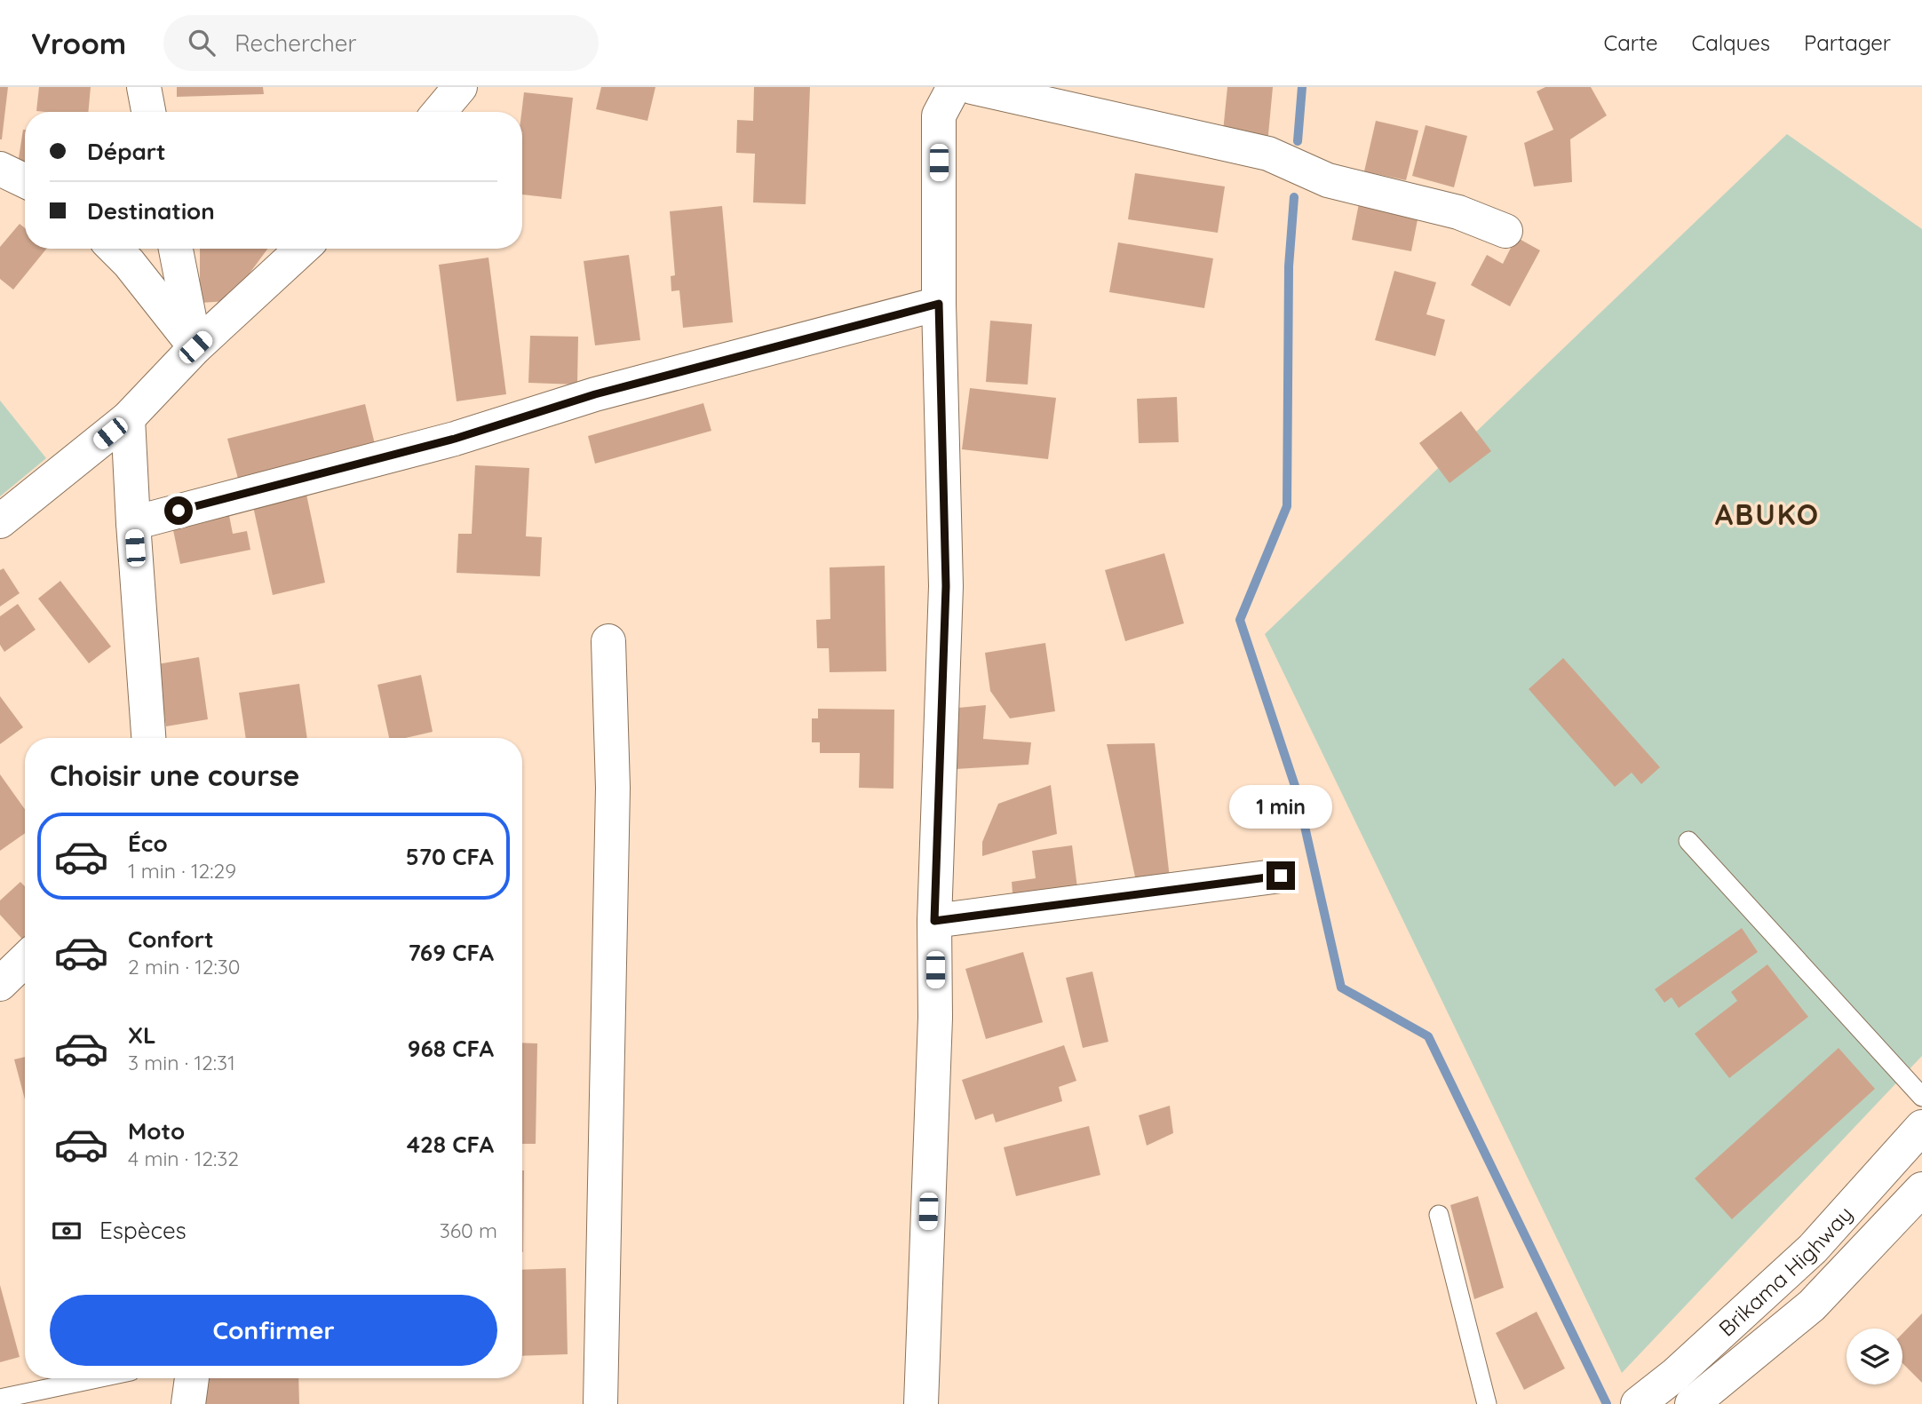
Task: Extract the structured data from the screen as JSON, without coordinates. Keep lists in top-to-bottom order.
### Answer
{
  "streets": {
    "main road": ["Brikama Highway"]
  },
  "districts": ["ABUKO"],
  "page": {
    "header": "Vroom",
    "search": "Rechercher",
    "nav": ["Carte", "Calques", "Partager"],
    "banner": ["Départ", "Destination"],
    "heading": "Choisir une course",
    "bubble": "1 min",
    "list": [
      {
        "name": "Éco",
        "note": "1 min · 12:29",
        "value": "570 CFA"
      },
      {
        "name": "Confort",
        "note": "2 min · 12:30",
        "value": "769 CFA"
      },
      {
        "name": "XL",
        "note": "3 min · 12:31",
        "value": "968 CFA"
      },
      {
        "name": "Moto",
        "note": "4 min · 12:32",
        "value": "428 CFA"
      }
    ],
    "pay": ["Espèces", "360 m"],
    "buttons": "Confirmer"
  }
}
